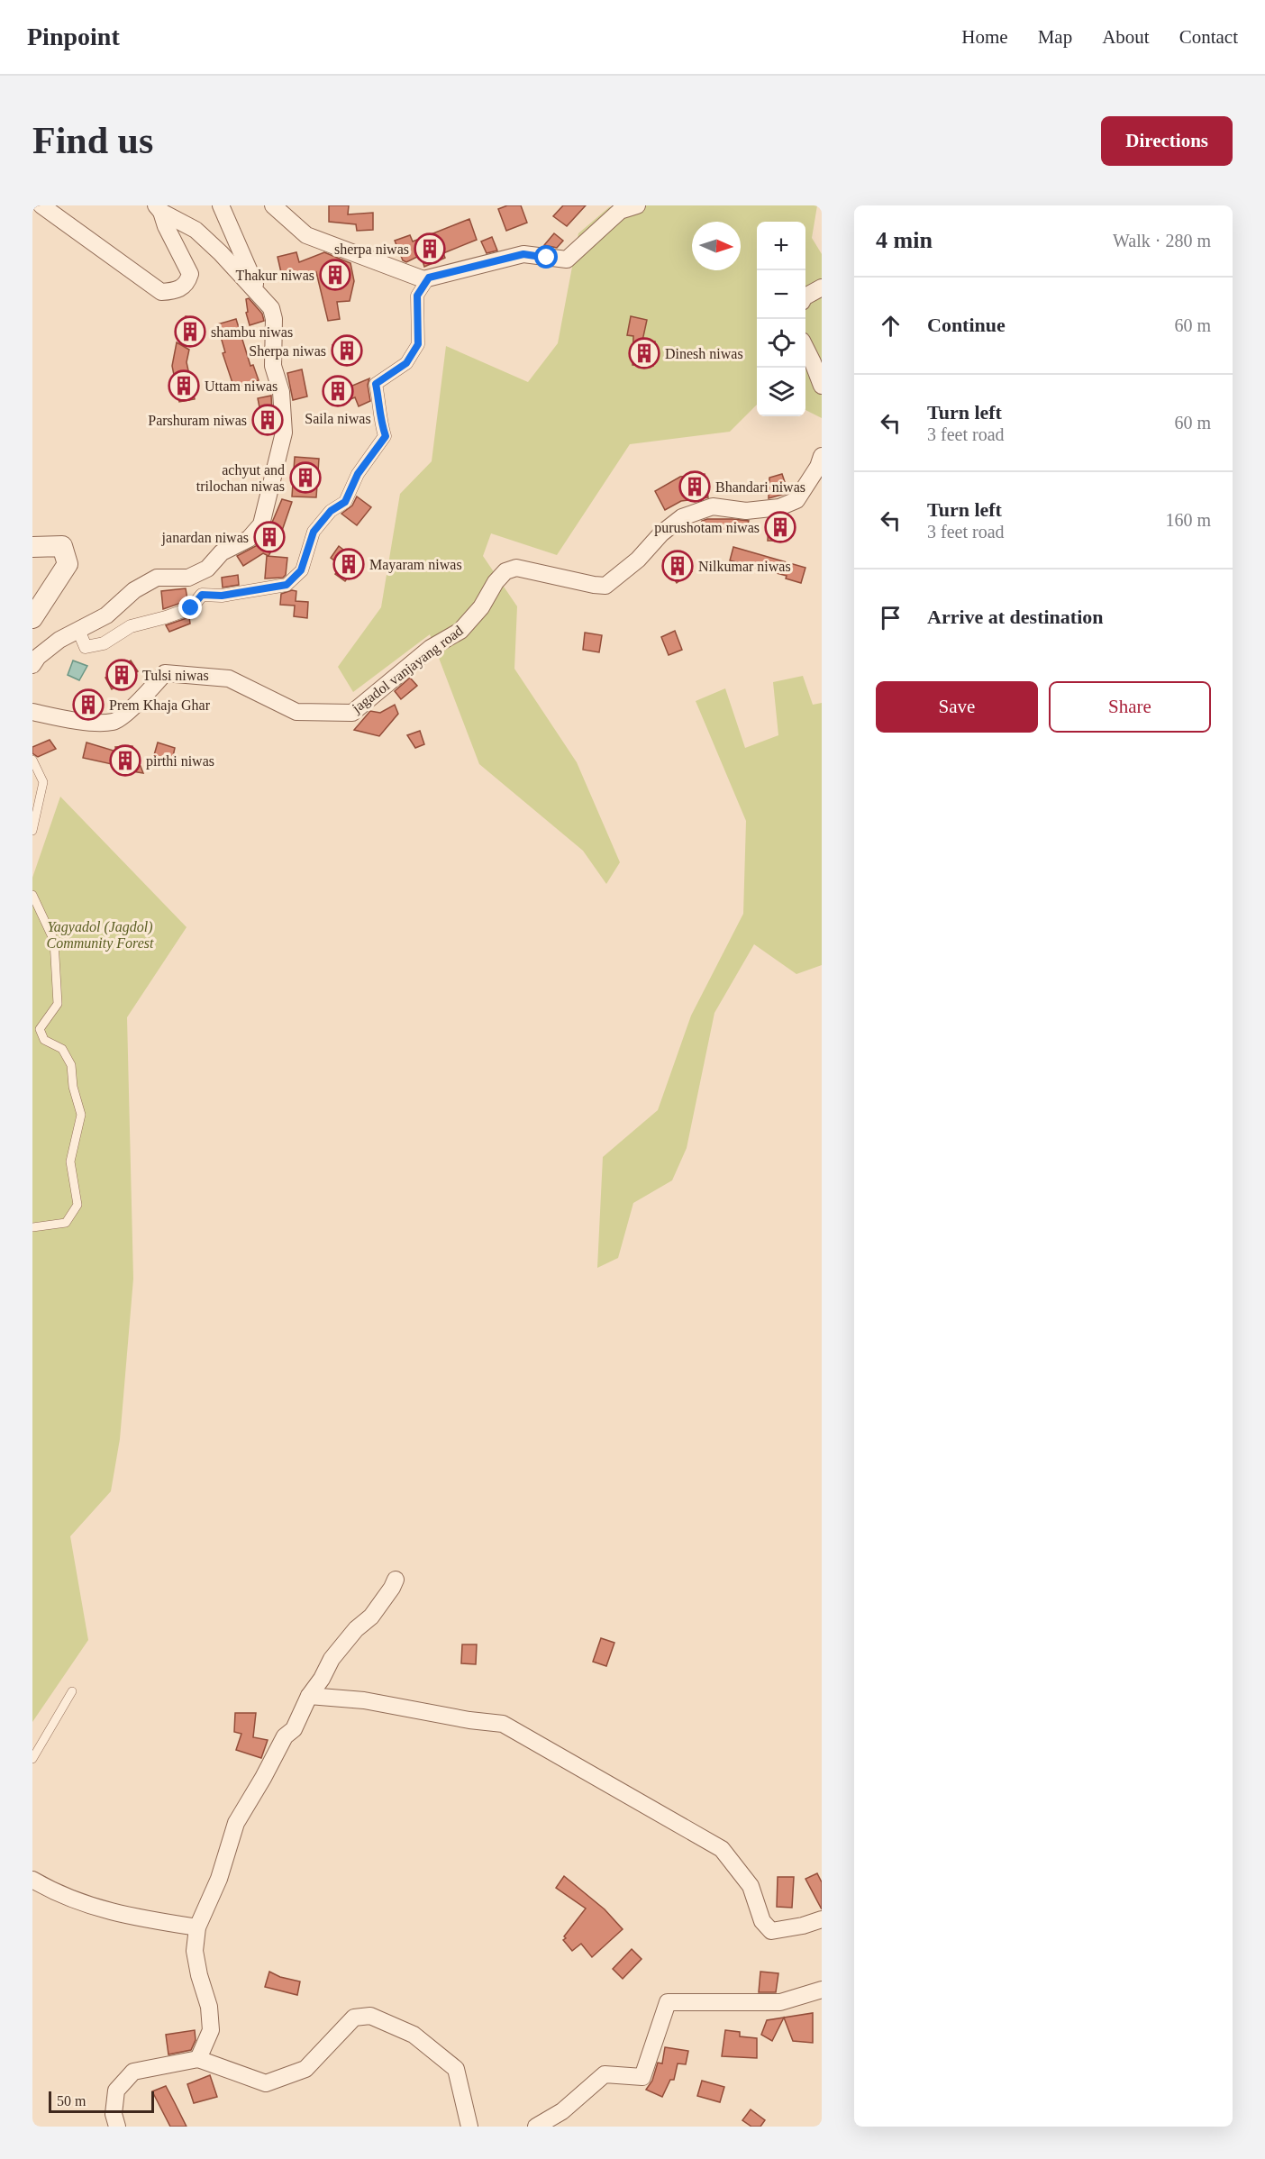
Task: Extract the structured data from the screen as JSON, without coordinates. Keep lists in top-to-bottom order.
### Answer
{
  "streets": {
    "street": ["jagadol vanjayang road"]
  },
  "parks": ["Yagyadol (Jagdol) Community Forest"],
  "places": {
    "building": [
      "sherpa niwas",
      "Thakur niwas",
      "shambu niwas",
      "Sherpa niwas",
      "Dinesh niwas",
      "Uttam niwas",
      "Saila niwas",
      "Parshuram niwas",
      "achyut and trilochan niwas",
      "Bhandari niwas",
      "purushotam niwas",
      "janardan niwas",
      "Mayaram niwas",
      "Nilkumar niwas",
      "Tulsi niwas",
      "Prem Khaja Ghar",
      "pirthi niwas"
    ]
  },
  "scale_bar": "50 m",
  "north": "right",
  "page": {
    "header": "Pinpoint",
    "nav": [
      "Home",
      "Map",
      "About",
      "Contact"
    ],
    "buttons": [
      "Directions",
      ["Save", "Share"]
    ],
    "title": "Find us",
    "heading": ["4 min", "Walk · 280 m"],
    "map_buttons": ["+", "−"],
    "list": [
      ["Continue", "60 m"],
      ["Turn left", "3 feet road", "60 m"],
      ["Turn left", "3 feet road", "160 m"],
      "Arrive at destination"
    ],
    "scale": "50 m"
  }
}
